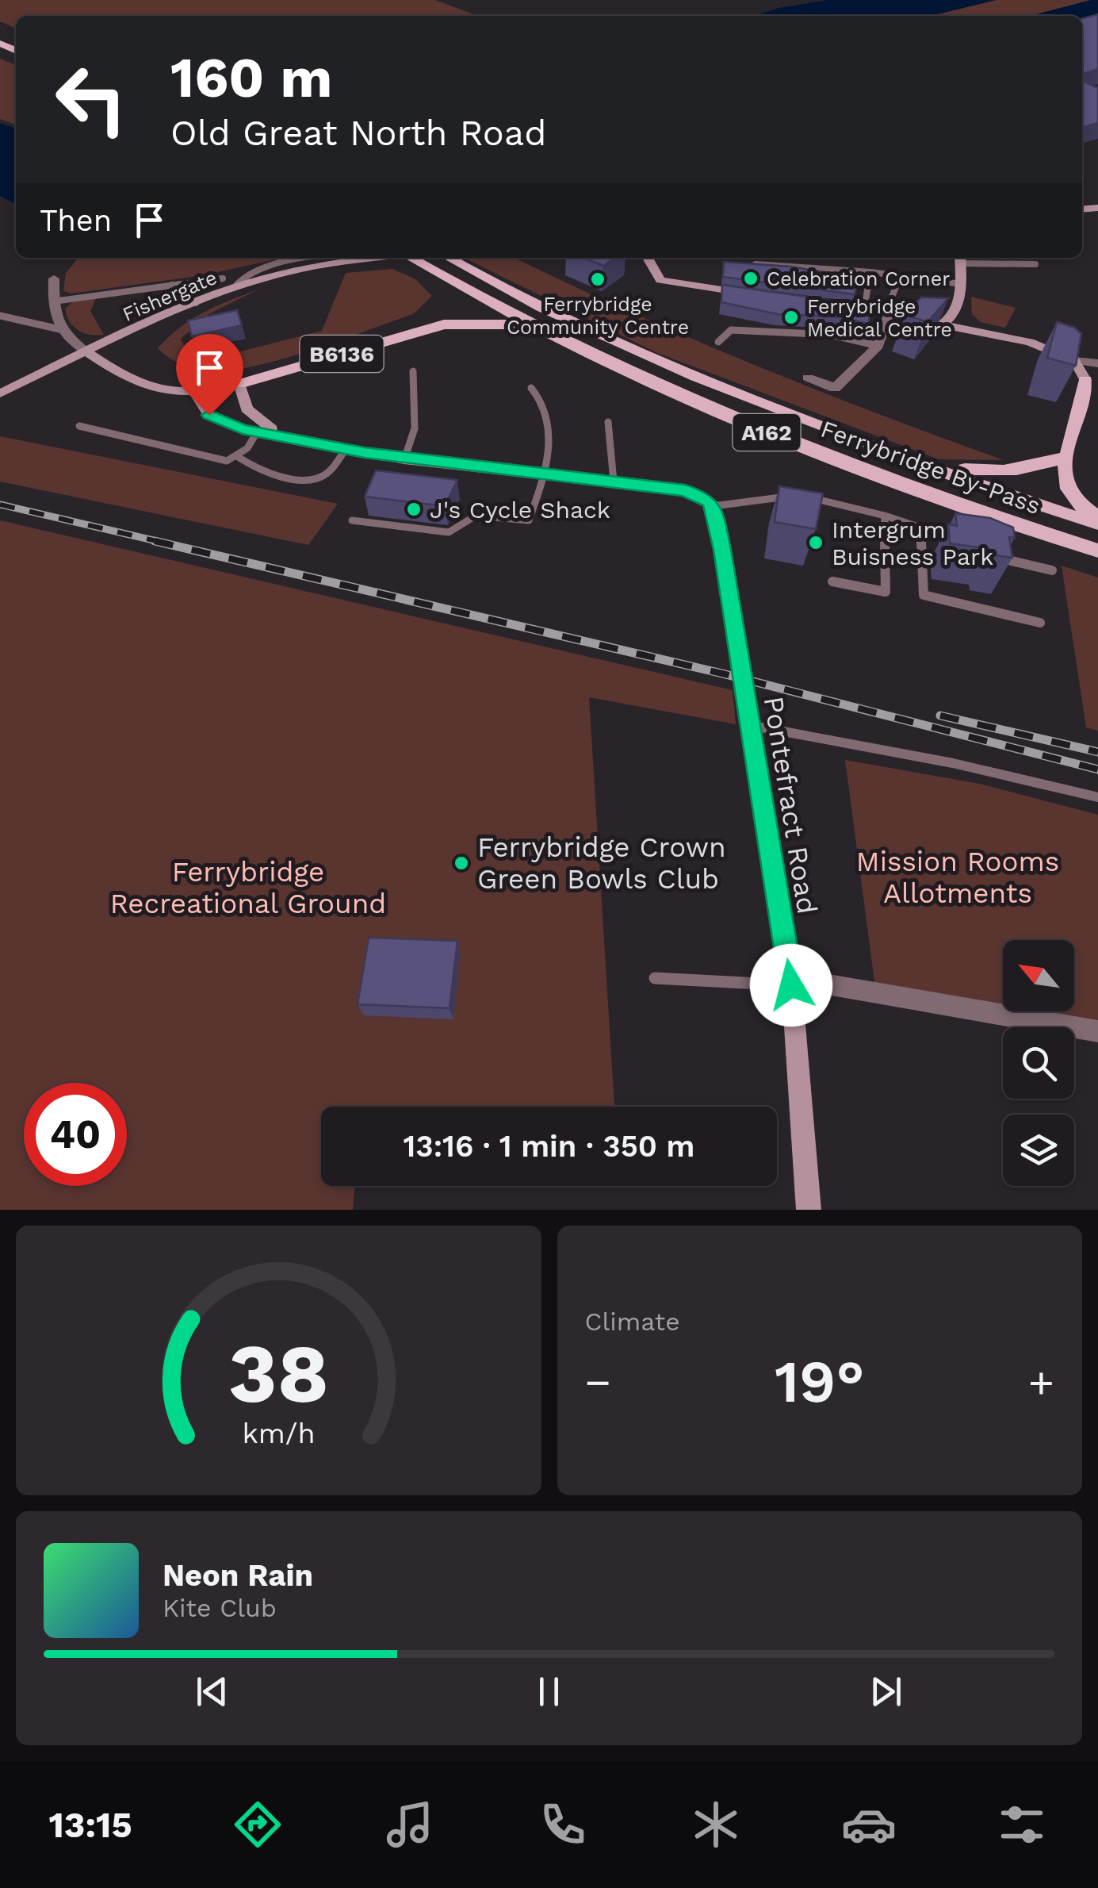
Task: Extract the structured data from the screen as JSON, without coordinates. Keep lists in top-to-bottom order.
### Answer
{
  "streets": {
    "main road": [
      "Fishergate",
      "B6136",
      "A162",
      "Ferrybridge By-Pass",
      "Pontefract Road"
    ]
  },
  "crossings": [
    ["Fishergate", "B6136"],
    ["A162", "Ferrybridge By-Pass"]
  ],
  "parks": ["Mission Rooms Allotments", "Ferrybridge Recreational Ground"],
  "places": [
    "Celebration Corner",
    "Ferrybridge Community Centre",
    "Ferrybridge Medical Centre",
    "J's Cycle Shack",
    "Intergrum Buisness Park",
    "Ferrybridge Crown Green Bowls Club"
  ],
  "north": "top left",
  "page": {
    "turn": ["160 m", "Old Great North Road"],
    "then": "Then",
    "limit": "40",
    "trip": "13:16 · 1 min · 350 m",
    "tile": "Climate",
    "heat": ["−", "19°", "+"],
    "song": ["Neon Rain", "Kite Club"],
    "tabs": "13:15",
    "gauge": ["38", "km/h"]
  }
}
